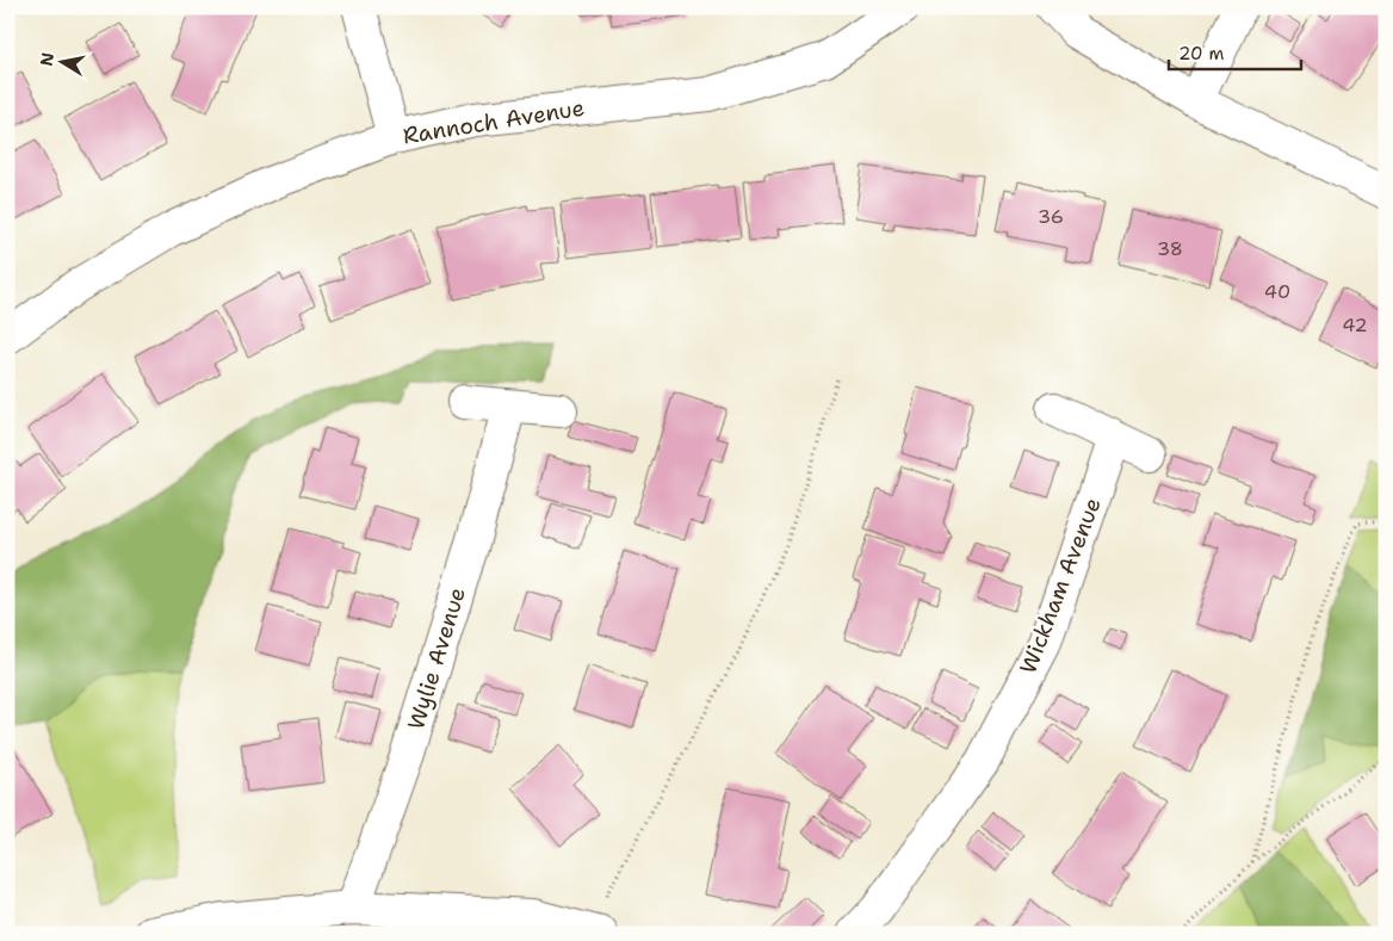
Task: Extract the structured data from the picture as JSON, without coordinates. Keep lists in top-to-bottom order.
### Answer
{
  "streets": {
    "street": ["Rannoch Avenue", "Wickham Avenue", "Wylie Avenue"]
  },
  "house_numbers": [
    "36",
    "38",
    "40",
    "42"
  ],
  "scale_bar": "20 m",
  "north": "left"
}
